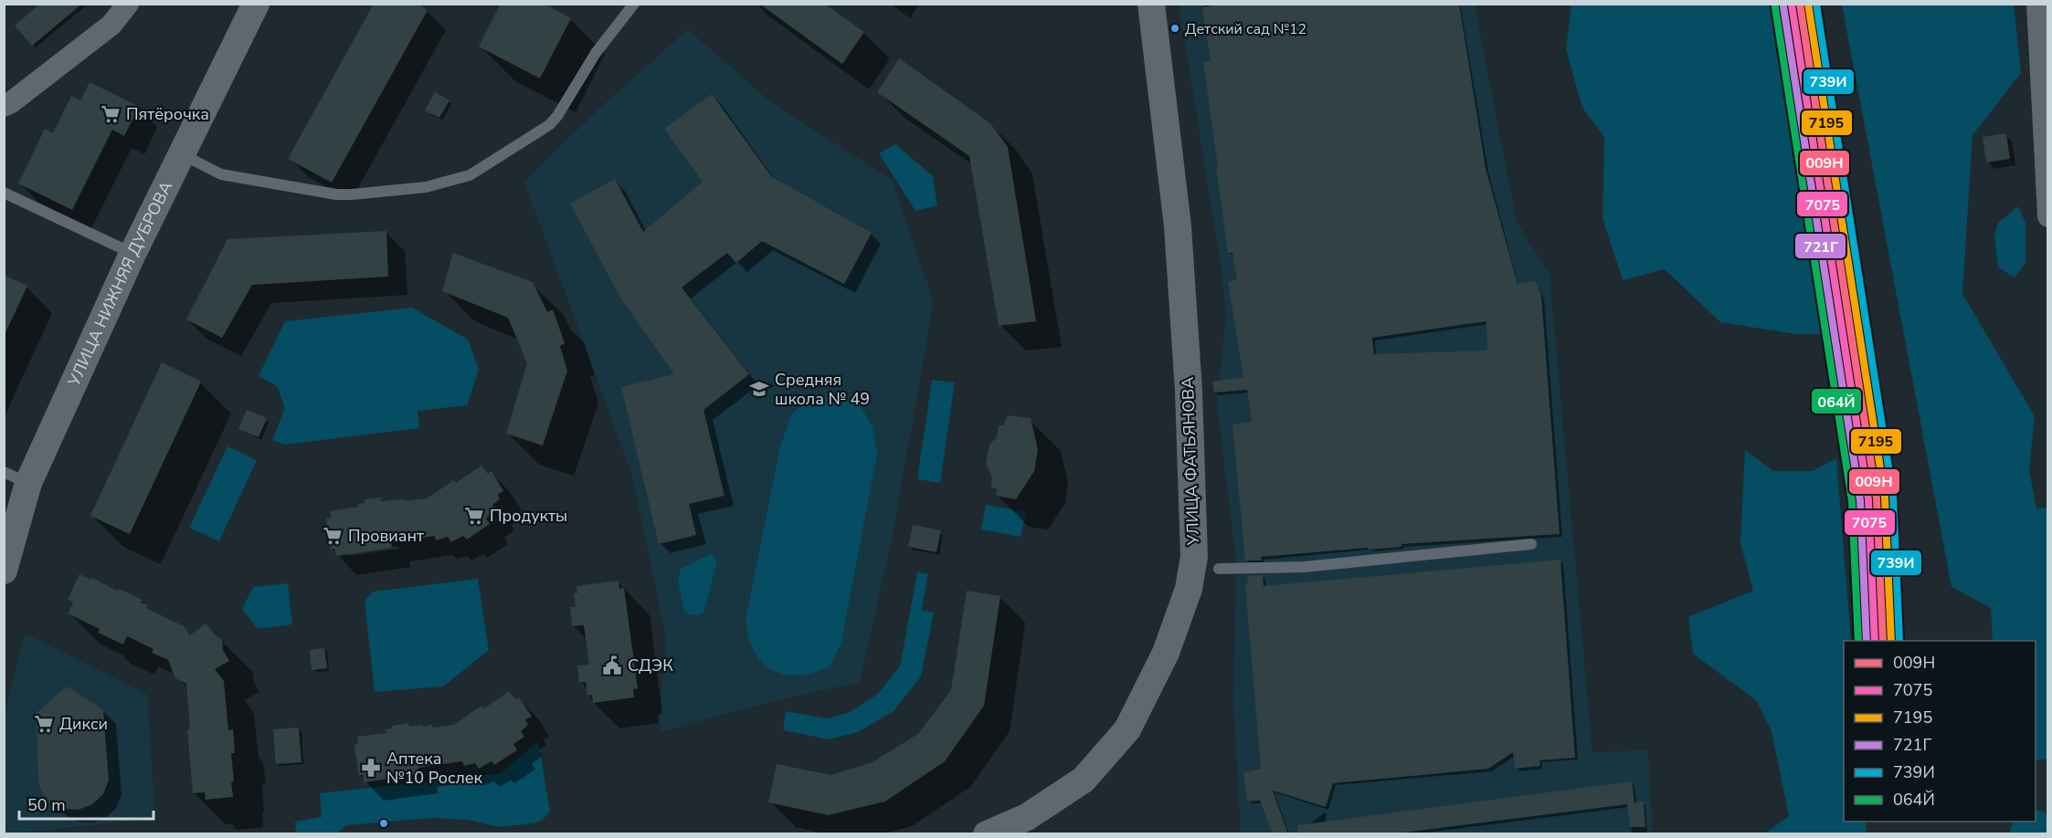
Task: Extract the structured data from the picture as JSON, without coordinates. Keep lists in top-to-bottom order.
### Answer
{
  "streets": {
    "street": ["УЛИЦА НИЖНЯЯ ДУБРОВА", "УЛИЦА ФАТЬЯНОВА"]
  },
  "places": {
    "other": ["Детский сад №12"],
    "supermarket": [
      "Пятёрочка",
      "Продукты",
      "Провиант",
      "Дикси"
    ],
    "school or university": ["Средняя школа № 49"],
    "public building": ["СДЭК"],
    "pharmacy": ["Аптека №10 Рослек"]
  },
  "lines": [
    "transit line 009Н",
    "transit line 7195",
    "transit line 739И",
    "transit line 7075",
    "transit line 721Г",
    "transit line 064Й"
  ],
  "legend": [
    "009Н",
    "7075",
    "7195",
    "721Г",
    "739И",
    "064Й"
  ],
  "scale_bar": "50 m"
}
